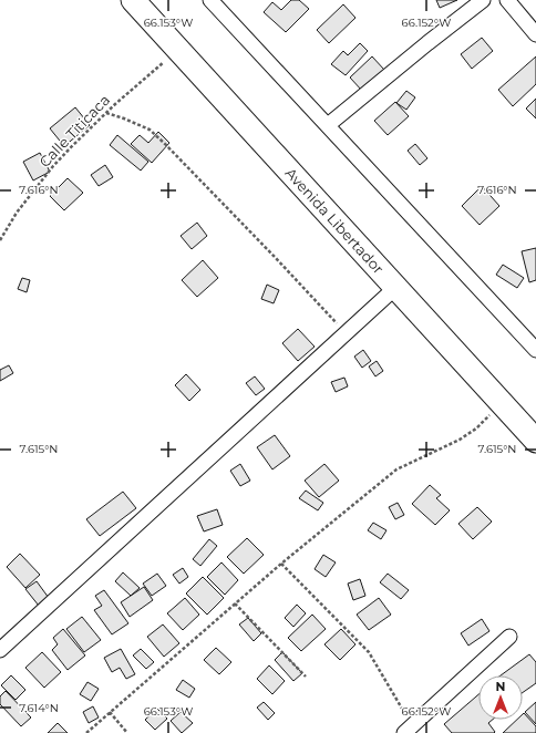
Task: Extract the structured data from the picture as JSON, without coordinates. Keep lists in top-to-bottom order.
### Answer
{
  "streets": {
    "highway": ["Avenida Libertador"],
    "path": ["Calle Titicaca"]
  },
  "crossings": [
    ["Calle Titicaca", "Avenida Libertador"]
  ],
  "north": "top",
  "coordinates": [
    "66.153°W",
    "66.152°W",
    "7.616°N",
    "7.615°N",
    "7.614°N"
  ]
}
